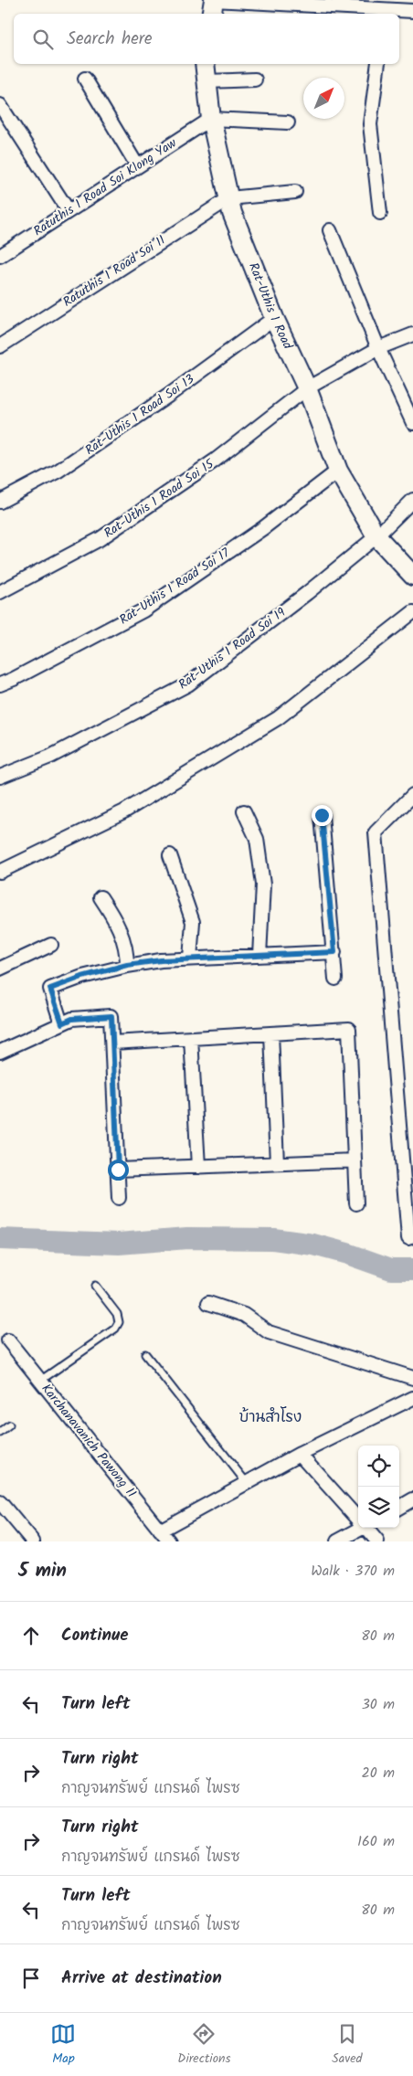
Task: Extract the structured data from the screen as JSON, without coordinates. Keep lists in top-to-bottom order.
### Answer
{
  "streets": {
    "street": [
      "Ratuthis 1 Road Soi Klong Yaw",
      "Ratuthis 1 Road Soi 11",
      "Rat-Uthis 1 Road",
      "Rat-Uthis 1 Road Soi 13",
      "Rat-Uthis 1 Road Soi 15",
      "Rat-Uthis 1 Road Soi 17",
      "Rat-Uthis 1 Road Soi 19",
      "Karchanavanich Pawong 11"
    ]
  },
  "crossings": [
    ["Ratuthis 1 Road Soi Klong Yaw", "Rat-Uthis 1 Road"],
    ["Ratuthis 1 Road Soi 11", "Rat-Uthis 1 Road"],
    ["Rat-Uthis 1 Road", "Rat-Uthis 1 Road Soi 13"],
    ["Rat-Uthis 1 Road", "Rat-Uthis 1 Road Soi 15"],
    ["Rat-Uthis 1 Road", "Rat-Uthis 1 Road Soi 17"],
    ["Rat-Uthis 1 Road", "Rat-Uthis 1 Road Soi 19"]
  ],
  "districts": ["บ้านสำโรง"],
  "north": "top right",
  "page": {
    "search": "Search here",
    "heading": ["5 min", "Walk · 370 m"],
    "list": [
      ["Continue", "80 m"],
      ["Turn left", "30 m"],
      ["Turn right", "กาญจนทรัพย์ แกรนด์ ไพรซ", "20 m"],
      ["Turn right", "กาญจนทรัพย์ แกรนด์ ไพรซ", "160 m"],
      ["Turn left", "กาญจนทรัพย์ แกรนด์ ไพรซ", "80 m"],
      "Arrive at destination"
    ],
    "nav": ["Map", "Directions", "Saved"]
  }
}
